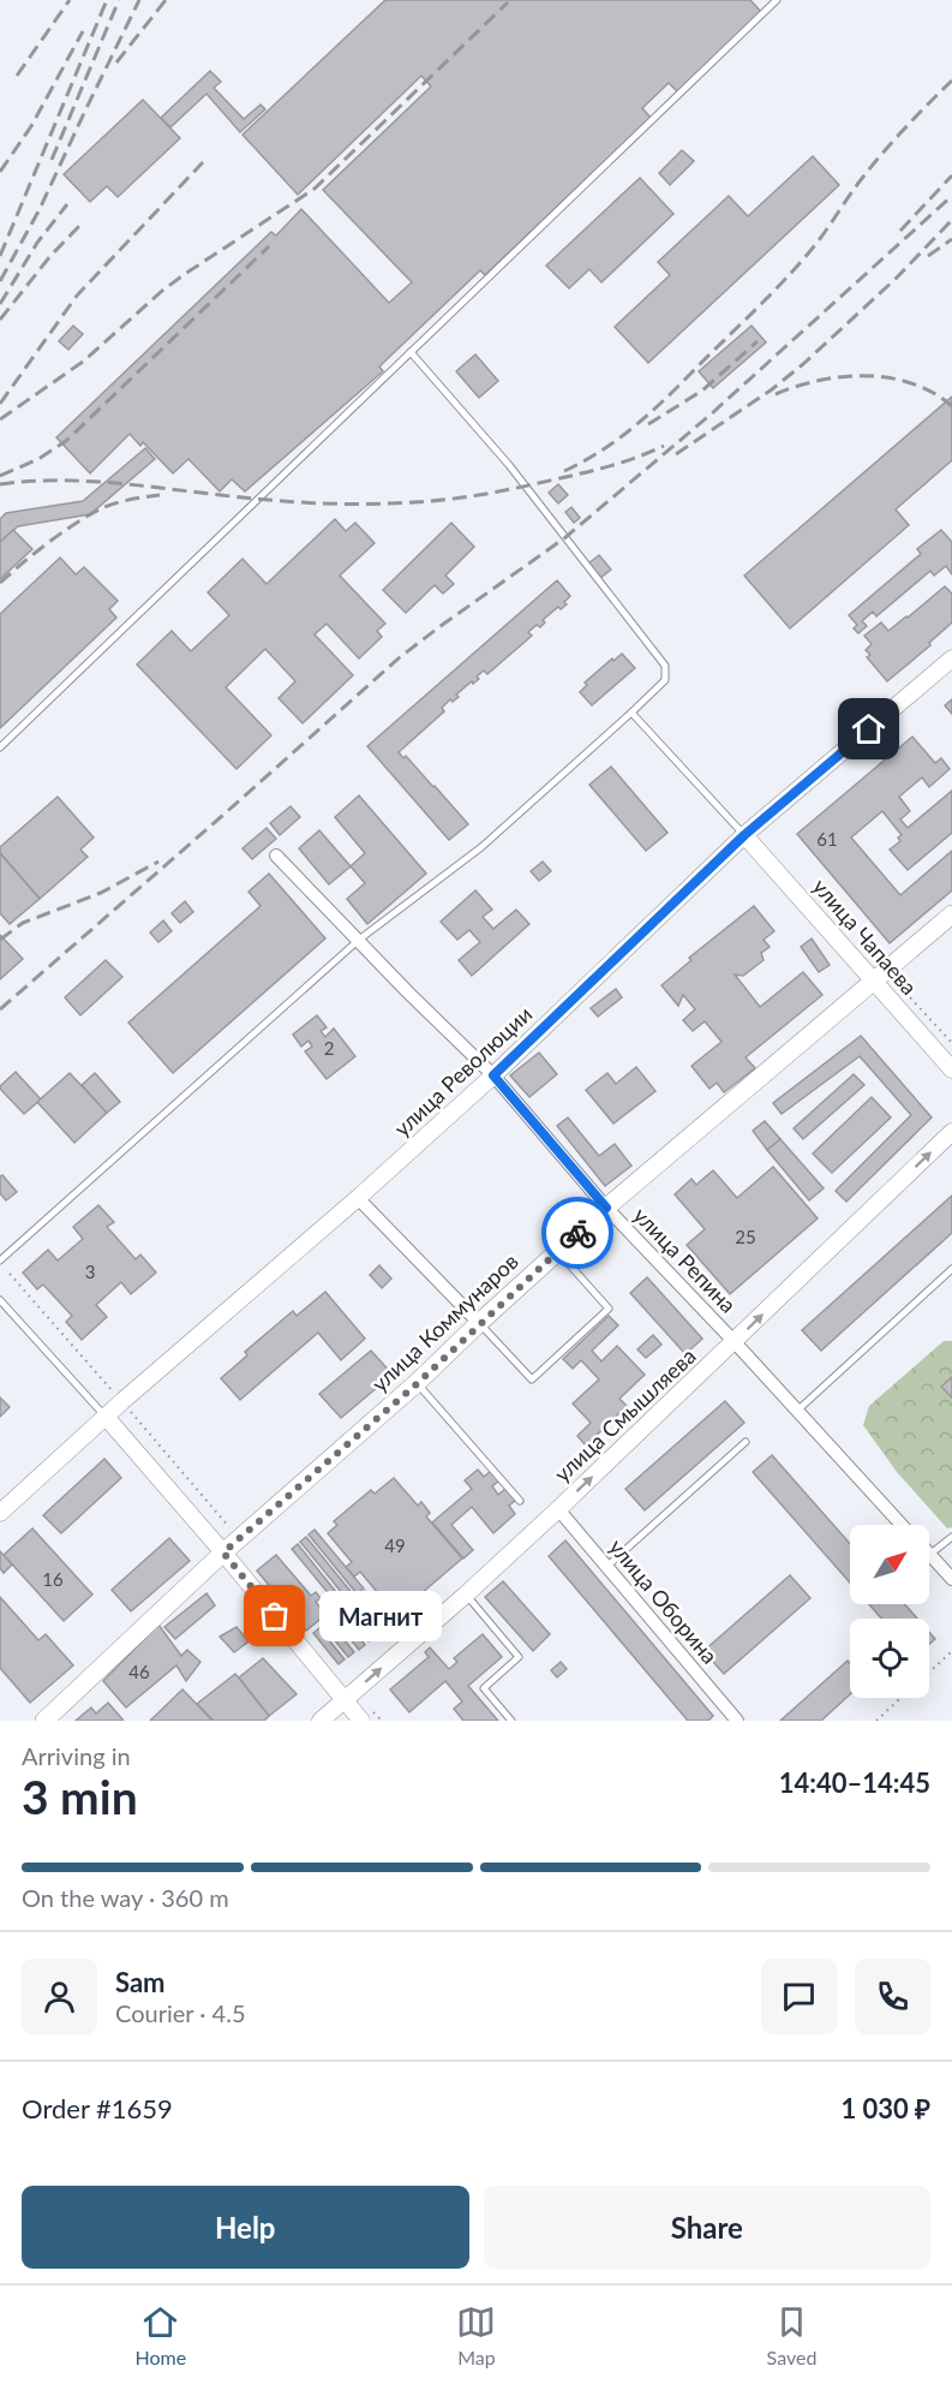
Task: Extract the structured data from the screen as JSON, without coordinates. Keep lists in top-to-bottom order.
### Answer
{
  "streets": {
    "main road": ["улица Коммунаров"],
    "street": [
      "улица Чапаева",
      "улица Революции",
      "улица Репина",
      "улица Смышляева",
      "улица Оборина"
    ]
  },
  "crossings": [
    ["улица Чапаева", "улица Революции"],
    ["улица Чапаева", "улица Коммунаров"],
    ["улица Революции", "улица Репина"],
    ["улица Репина", "улица Коммунаров"],
    ["улица Репина", "улица Смышляева"],
    ["улица Смышляева", "улица Оборина"]
  ],
  "one_way": ["улица Смышляева"],
  "places": ["Магнит"],
  "house_numbers": [
    "61",
    "2",
    "25",
    "3",
    "49",
    "16",
    "46"
  ],
  "north": "top right",
  "page": {
    "bubble": "Магнит",
    "heading": ["3 min", "Arriving in", "14:40–14:45"],
    "panel": [
      "Sam",
      "Courier · 4.5",
      "Order #1659",
      "1 030 ₽"
    ],
    "bar": "On the way · 360 m",
    "buttons": ["Help", "Share"],
    "tabs": ["Home", "Map", "Saved"]
  }
}
